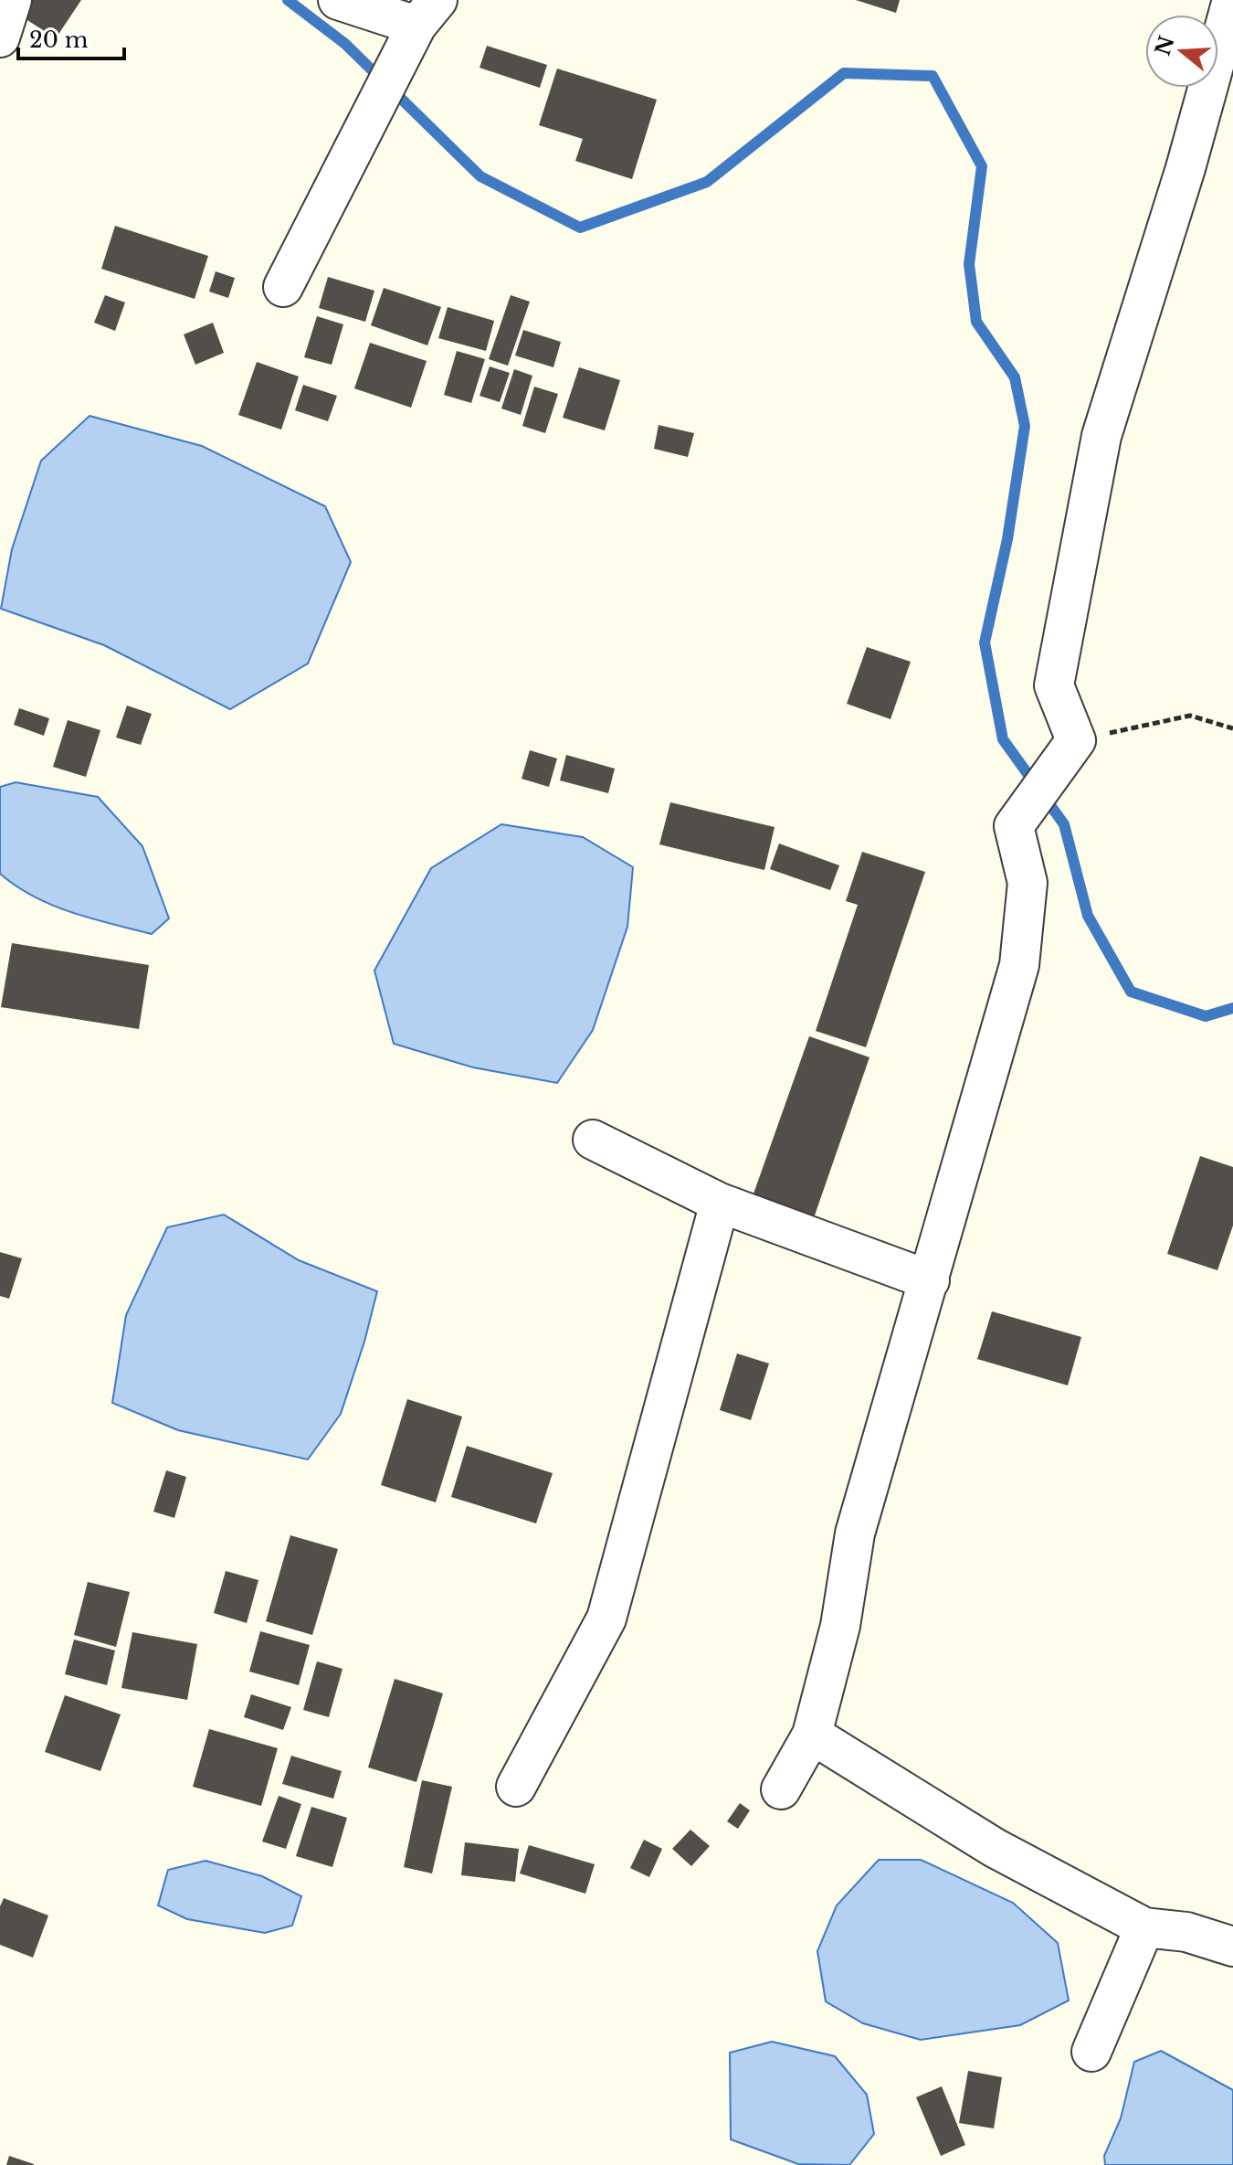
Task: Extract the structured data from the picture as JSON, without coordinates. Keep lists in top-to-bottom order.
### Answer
{
  "scale_bar": "20 m",
  "north": "left"
}
